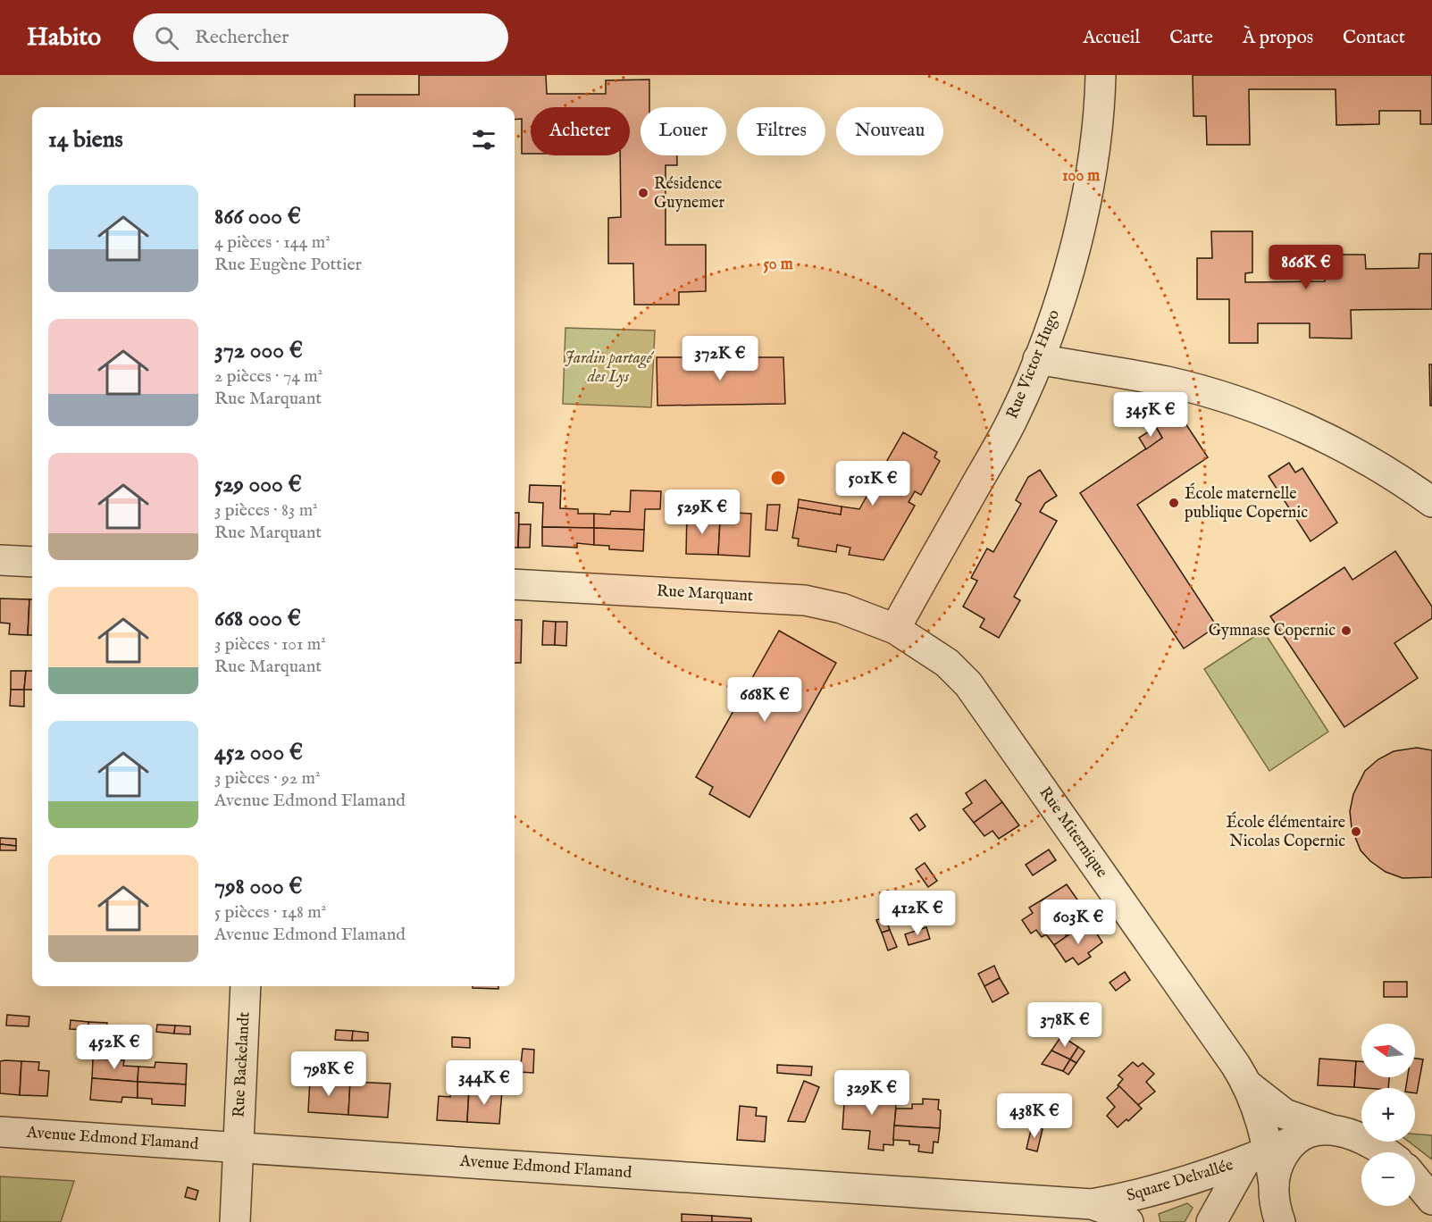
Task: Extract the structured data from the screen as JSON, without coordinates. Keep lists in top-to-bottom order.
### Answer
{
  "streets": {
    "street": [
      "Rue Victor Hugo",
      "Rue Marquant",
      "Rue Miternique",
      "Rue Backelandt",
      "Avenue Edmond Flamand",
      "Square Delvallée"
    ]
  },
  "crossings": [
    ["Rue Victor Hugo", "Rue Marquant"],
    ["Rue Victor Hugo", "Rue Miternique"],
    ["Rue Marquant", "Rue Miternique"],
    ["Rue Miternique", "Square Delvallée"],
    ["Rue Backelandt", "Avenue Edmond Flamand"],
    ["Avenue Edmond Flamand", "Square Delvallée"]
  ],
  "parks": ["Jardin partagé des Lys"],
  "places": [
    "Résidence Guynemer",
    "École maternelle publique Copernic",
    "Gymnase Copernic",
    "École élémentaire Nicolas Copernic"
  ],
  "north": "left",
  "page": {
    "header": "Habito",
    "search": "Rechercher",
    "nav": [
      "Accueil",
      "Carte",
      "À propos",
      "Contact"
    ],
    "chip": [
      "Acheter",
      "Louer",
      "Filtres",
      "Nouveau"
    ],
    "heading": "14 biens",
    "list": [
      {
        "name": "866 000 €",
        "note": "4 pièces · 144 m² · Rue Eugène Pottier"
      },
      {
        "name": "372 000 €",
        "note": "2 pièces · 74 m² · Rue Marquant"
      },
      {
        "name": "529 000 €",
        "note": "3 pièces · 83 m² · Rue Marquant"
      },
      {
        "name": "668 000 €",
        "note": "3 pièces · 101 m² · Rue Marquant"
      },
      {
        "name": "452 000 €",
        "note": "3 pièces · 92 m² · Avenue Edmond Flamand"
      },
      {
        "name": "798 000 €",
        "note": "5 pièces · 148 m² · Avenue Edmond Flamand"
      }
    ],
    "price": [
      "866K €",
      "372K €",
      "345K €",
      "501K €",
      "529K €",
      "668K €",
      "412K €",
      "603K €",
      "378K €",
      "452K €",
      "798K €",
      "344K €",
      "329K €",
      "438K €"
    ],
    "map_buttons": ["+", "−"]
  },
  "rings": ["100 m", "50 m"]
}
